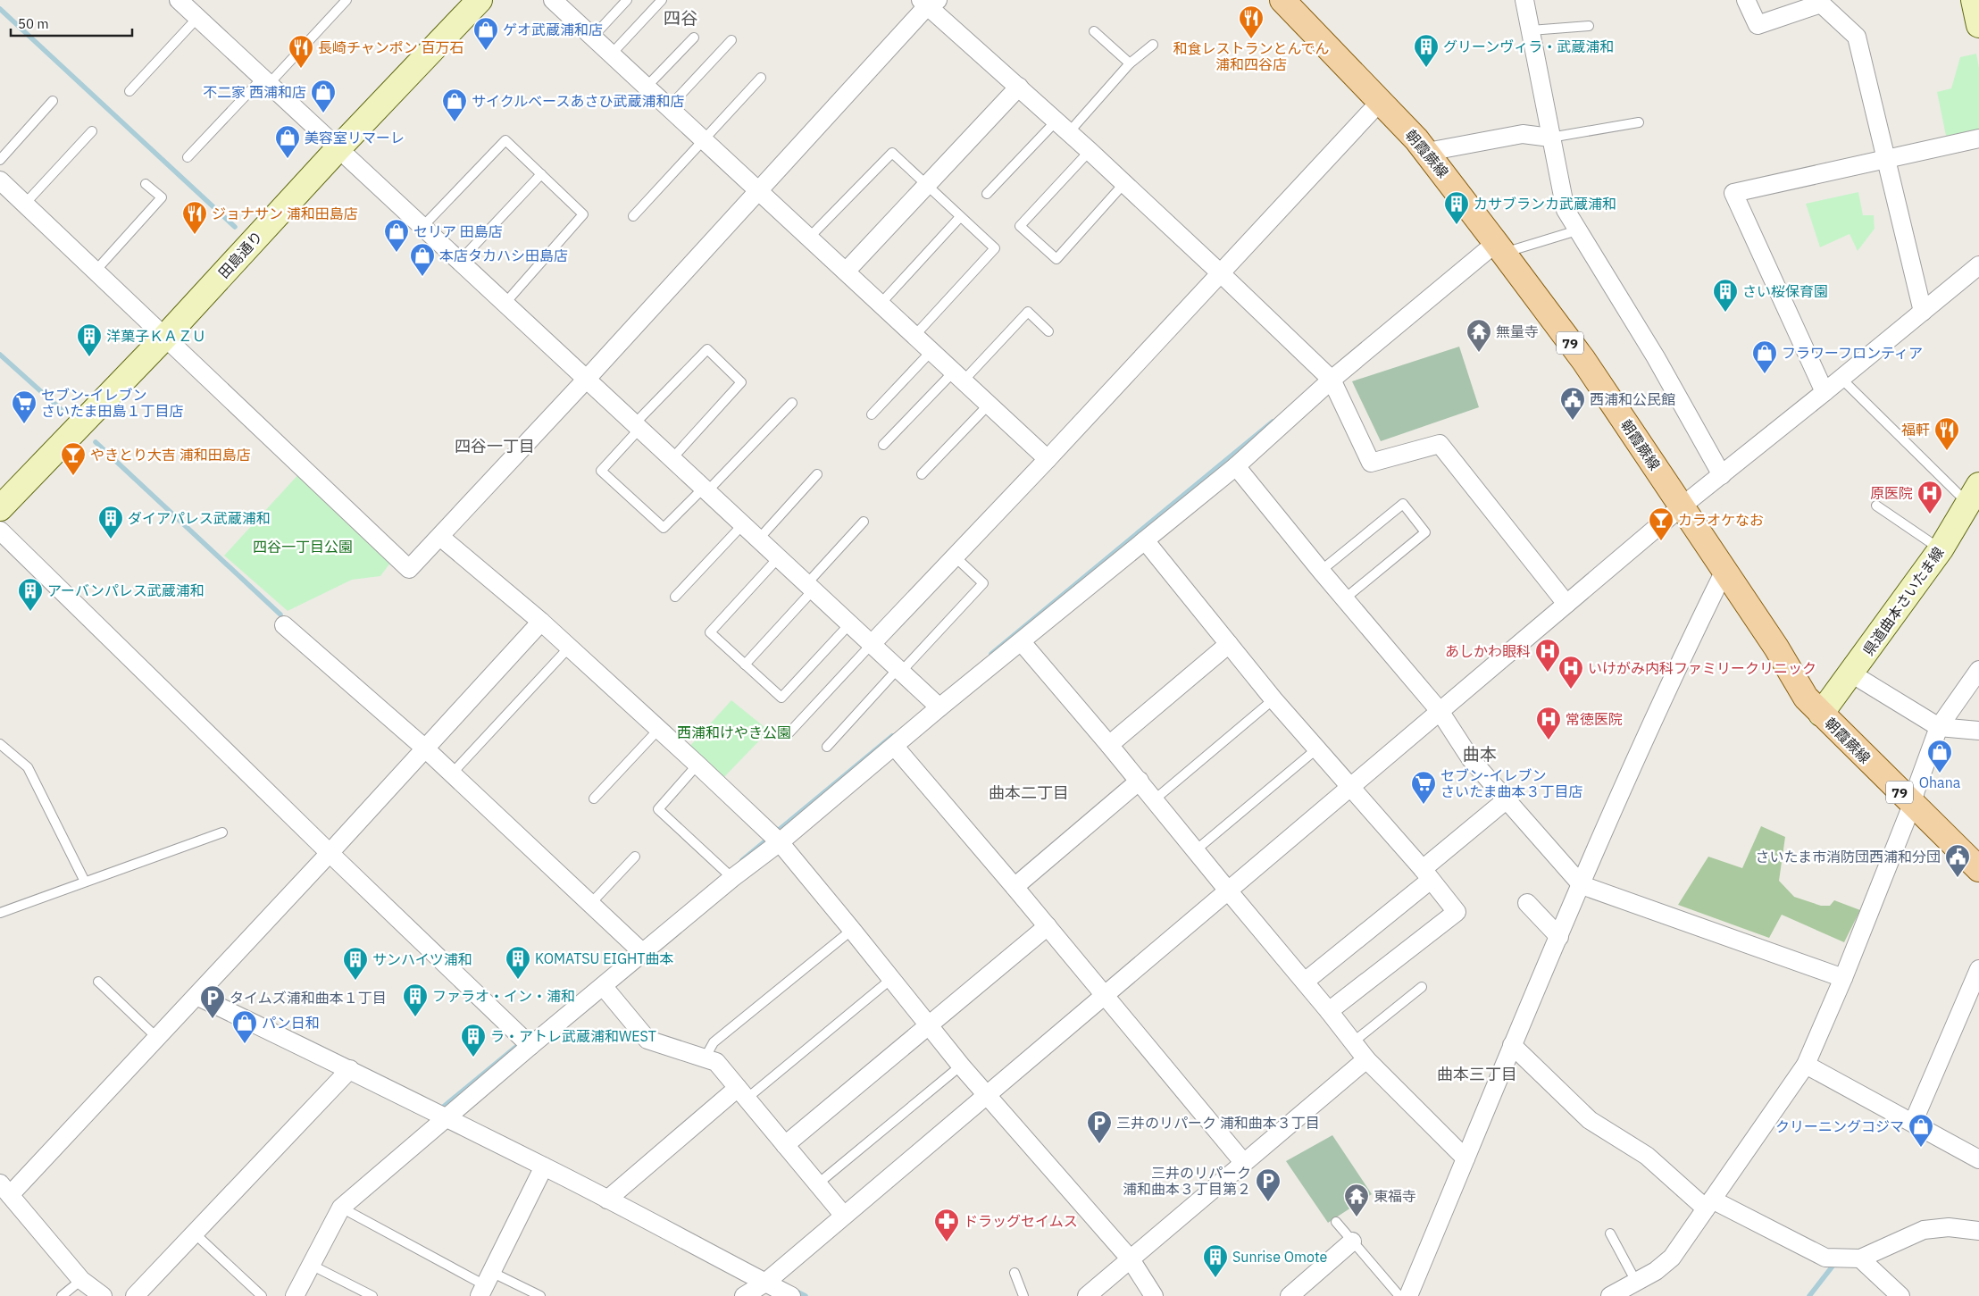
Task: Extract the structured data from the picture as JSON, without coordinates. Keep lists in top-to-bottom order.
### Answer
{
  "streets": {
    "main road": ["朝霞蕨線", "79"],
    "street": ["田島通り", "県道曲本さいたま線"]
  },
  "crossings": [
    ["朝霞蕨線", "県道曲本さいたま線"]
  ],
  "districts": [
    "四谷",
    "四谷一丁目",
    "曲本",
    "曲本二丁目",
    "曲本三丁目"
  ],
  "parks": ["四谷一丁目公園", "西浦和けやき公園"],
  "places": {
    "restaurant": [
      "和食レストランとんでん 浦和四谷店",
      "長崎チャンポン 百万石",
      "ジョナサン 浦和田島店",
      "福軒"
    ],
    "shop": [
      "ゲオ武蔵浦和店",
      "不二家 西浦和店",
      "サイクルベースあさひ武蔵浦和店",
      "美容室リマーレ",
      "セリア 田島店",
      "本店タカハシ田島店",
      "フラワーフロンティア",
      "Ohana",
      "パン日和",
      "クリーニングコジマ"
    ],
    "building": [
      "グリーンヴィラ・武蔵浦和",
      "カサブランカ武蔵浦和",
      "さい桜保育園",
      "洋菓子ＫＡＺＵ",
      "ダイアパレス武蔵浦和",
      "アーバンパレス武蔵浦和",
      "KOMATSU EIGHT曲本",
      "サンハイツ浦和",
      "ファラオ・イン・浦和",
      "ラ・アトレ武蔵浦和WEST",
      "Sunrise Omote"
    ],
    "temple": ["無量寺", "東福寺"],
    "public building": ["西浦和公民館", "さいたま市消防団西浦和分団"],
    "supermarket": ["セブン-イレブン さいたま田島１丁目店", "セブン-イレブン さいたま曲本３丁目店"],
    "bar": ["やきとり大吉 浦和田島店", "カラオケなお"],
    "hospital": [
      "原医院",
      "あしかわ眼科",
      "いけがみ内科ファミリークリニック",
      "常徳医院"
    ],
    "parking": ["タイムズ浦和曲本１丁目", "三井のリパーク 浦和曲本３丁目", "三井のリパーク 浦和曲本３丁目第２"],
    "pharmacy": ["ドラッグセイムス"]
  },
  "scale_bar": "50 m"
}
